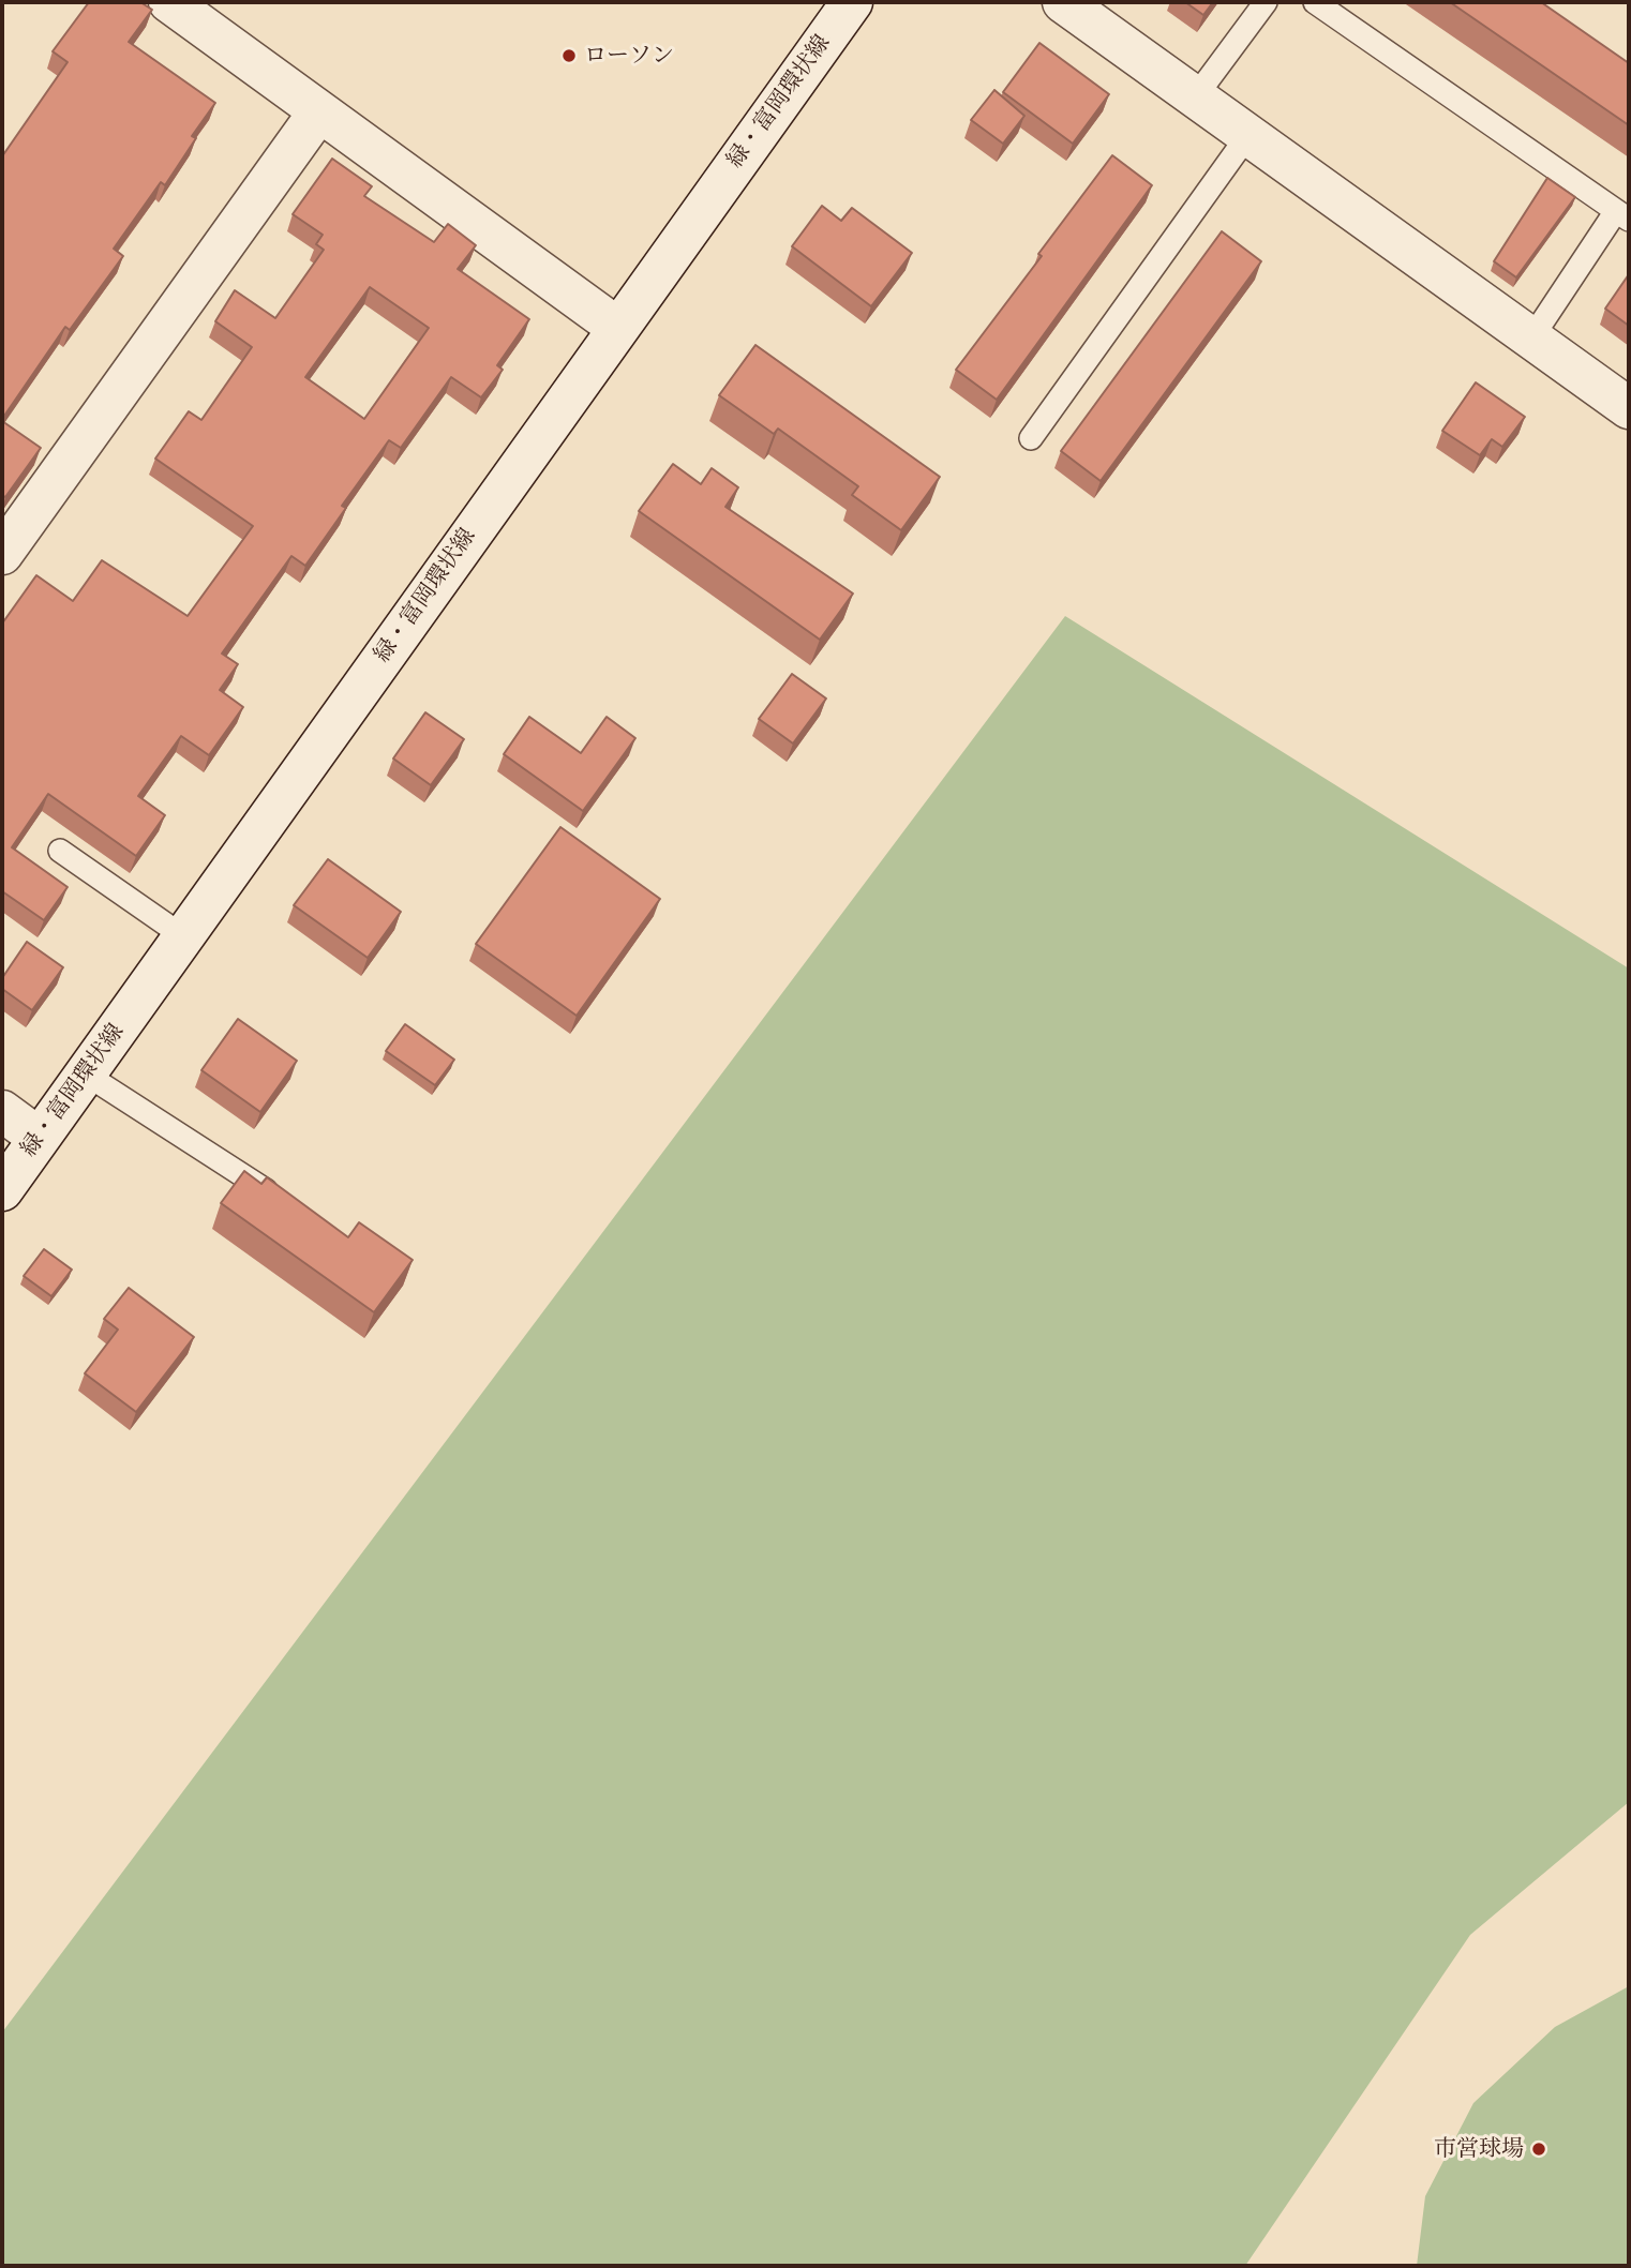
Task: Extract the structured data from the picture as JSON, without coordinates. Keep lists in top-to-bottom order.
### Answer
{
  "streets": {
    "street": ["緑・富岡環状線"]
  },
  "places": ["ローソン", "市営球場"]
}
